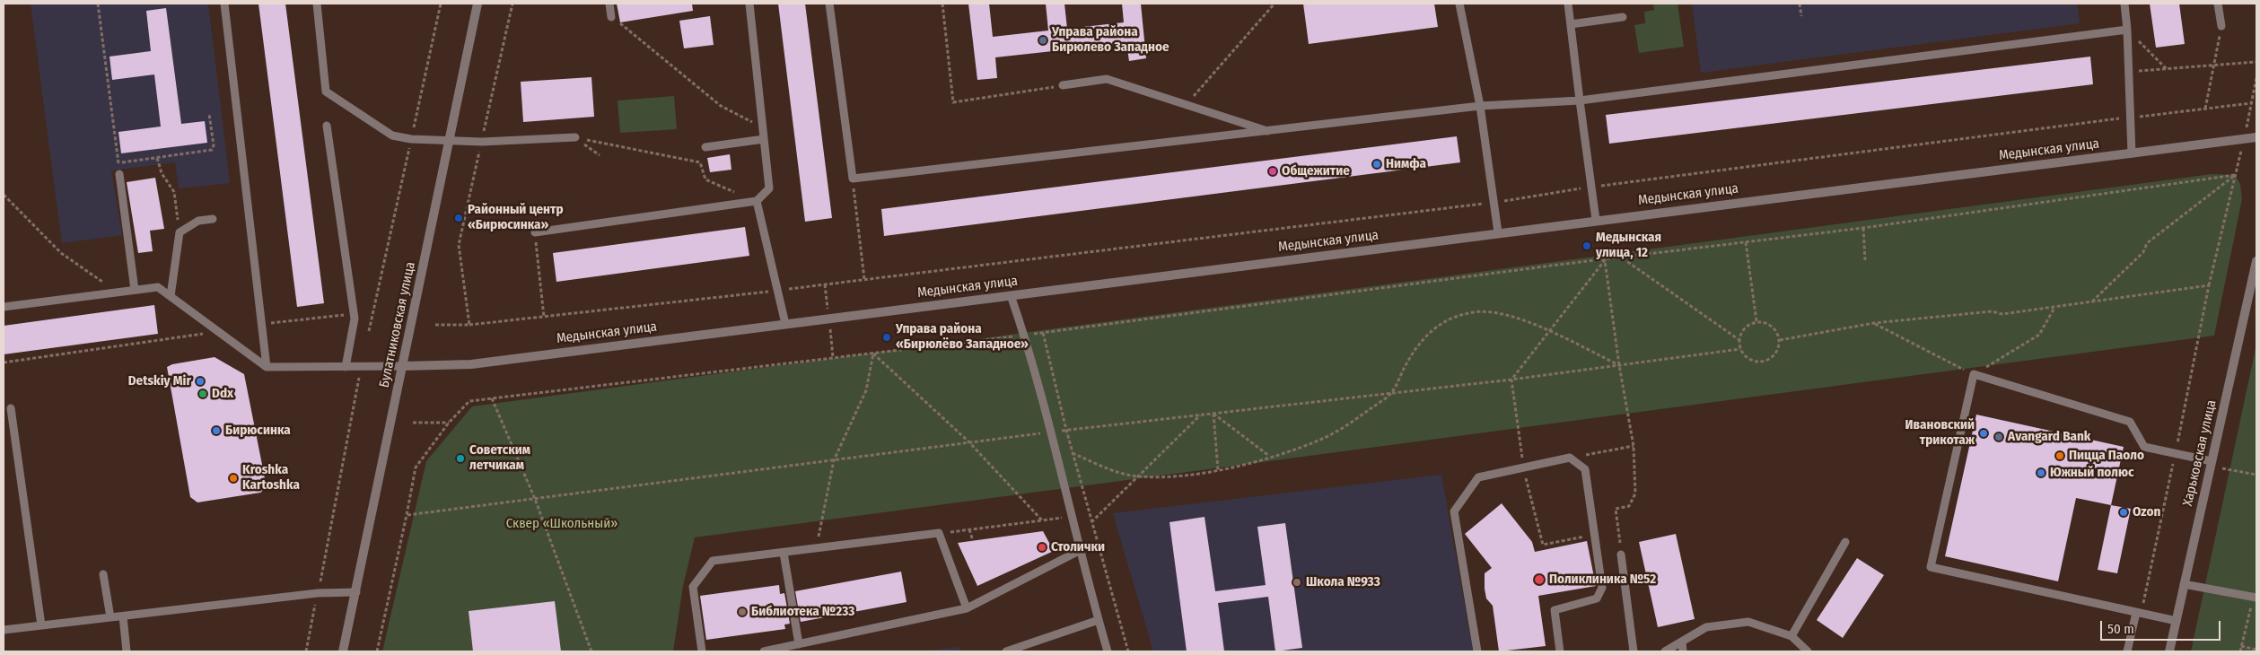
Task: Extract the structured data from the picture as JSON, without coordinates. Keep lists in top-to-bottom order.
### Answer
{
  "streets": {
    "street": ["Медынская улица", "Булатниковская улица", "Харьковская улица"]
  },
  "crossings": [
    ["Медынская улица", "Булатниковская улица"]
  ],
  "parks": ["Сквер «Школьный»"],
  "places": [
    "Управа района Бирюлево Западное",
    "Нимфа",
    "Общежитие",
    "Районный центр «Бирюсинка»",
    "Медынская улица, 12",
    "Управа района «Бирюлёво Западное»",
    "Detskiy Mir",
    "Ddx",
    "Бирюсинка",
    "Ивановский трикотаж",
    "Avangard Bank",
    "Пицца Паоло",
    "Cоветским летчикам",
    "Южный полюс",
    "Kroshka Kartoshka",
    "Ozon",
    "Столички",
    "Поликлиника №52",
    "Школа №933",
    "Библиотека №233"
  ],
  "scale_bar": "50 m"
}
